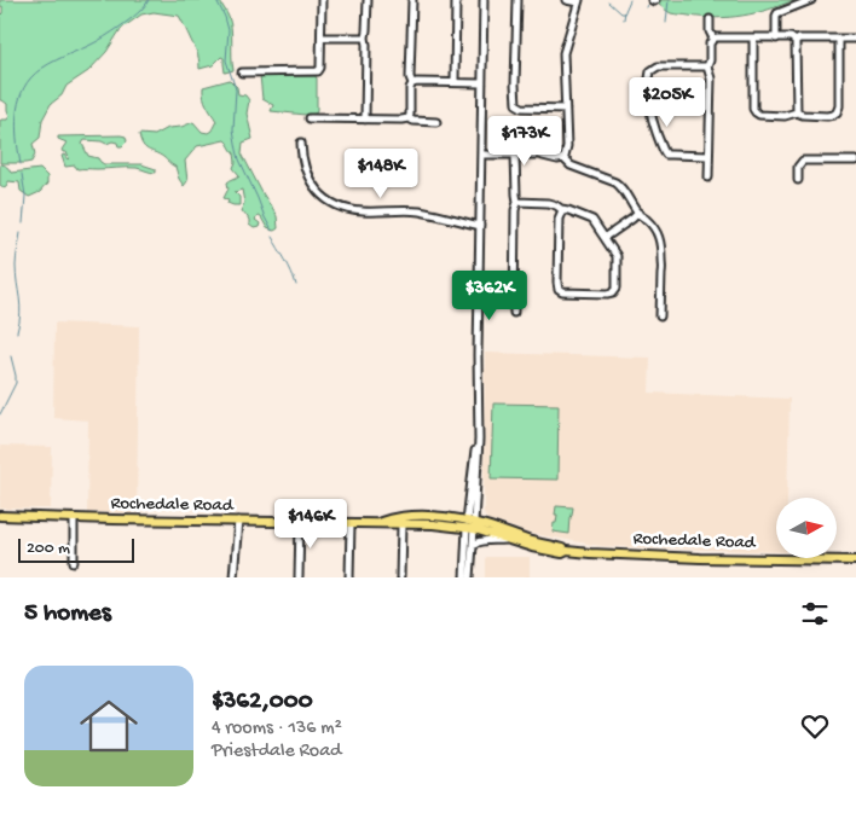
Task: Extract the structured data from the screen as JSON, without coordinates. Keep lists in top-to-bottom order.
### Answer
{
  "streets": {
    "main road": ["Rochedale Road"]
  },
  "scale_bar": "200 m",
  "north": "right",
  "page": {
    "price": [
      "$205K",
      "$173K",
      "$148K",
      "$362K",
      "$146K"
    ],
    "scale": "200 m",
    "heading": "5 homes",
    "list": [
      {
        "name": "$362,000",
        "note": "4 rooms · 136 m² · Priestdale Road"
      }
    ]
  }
}
